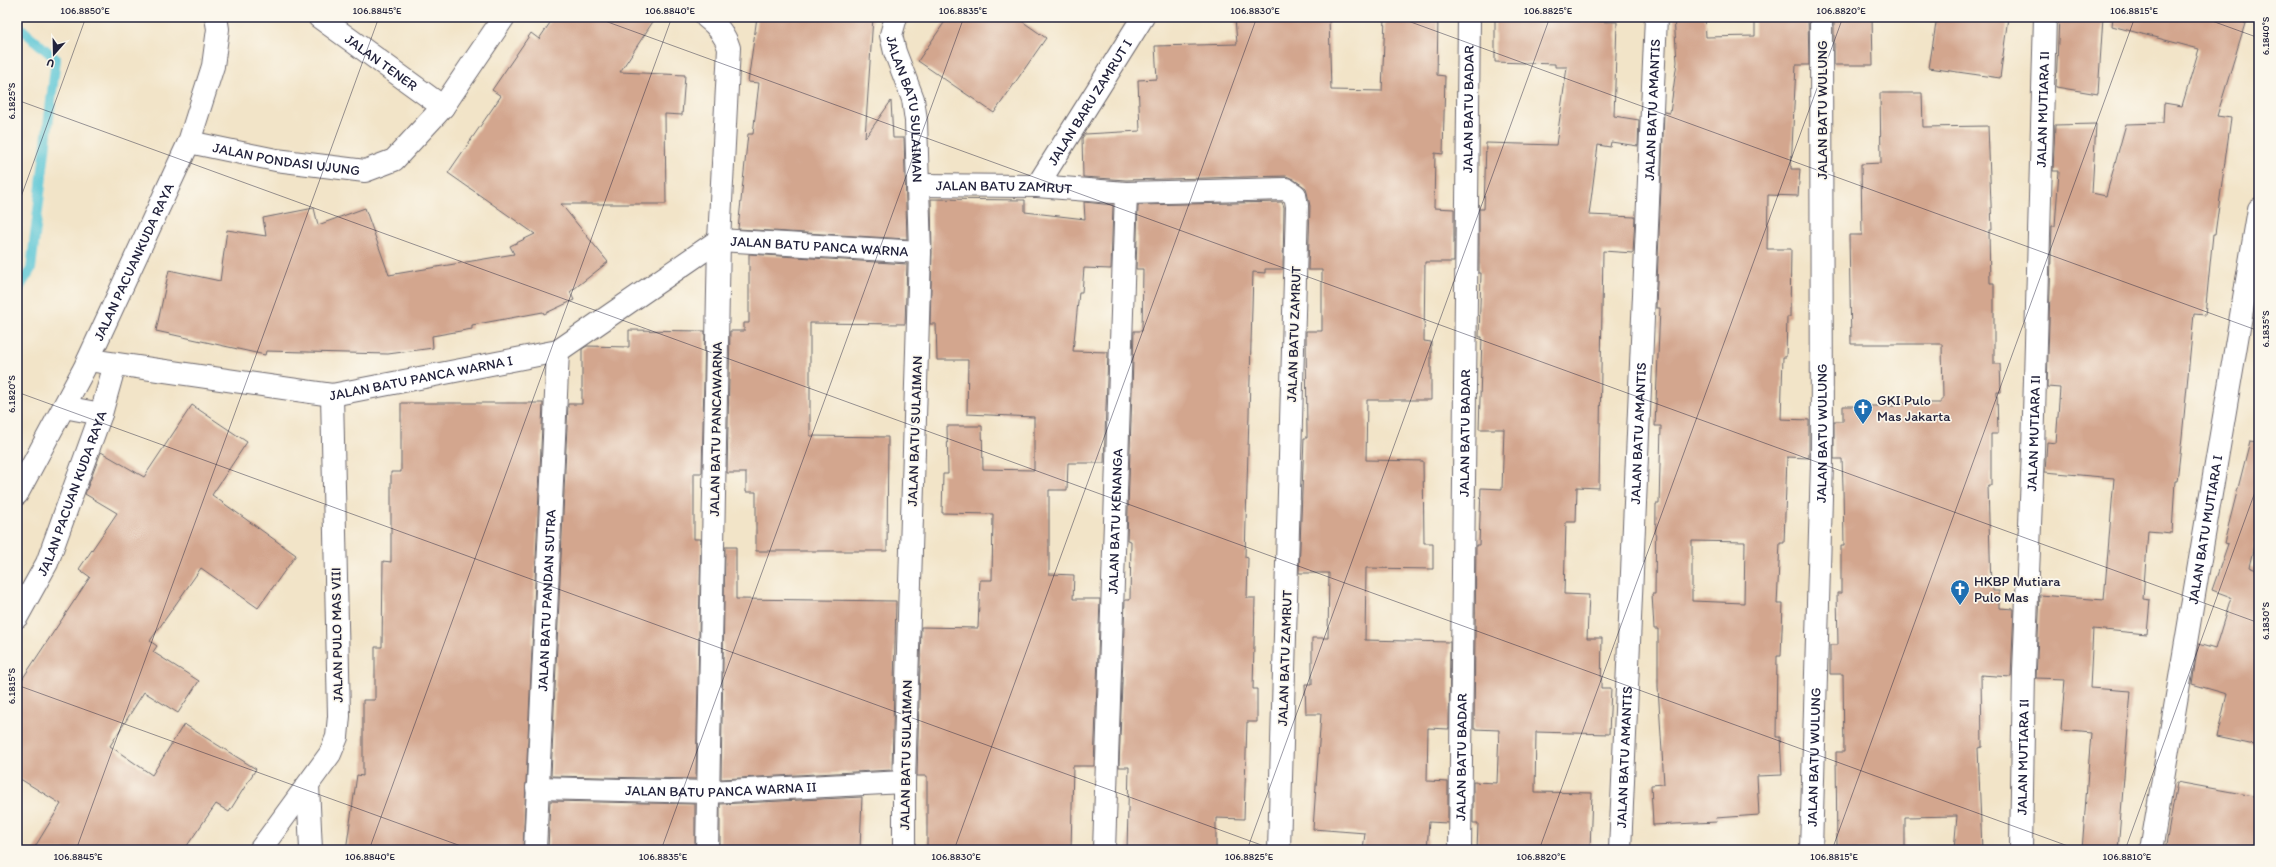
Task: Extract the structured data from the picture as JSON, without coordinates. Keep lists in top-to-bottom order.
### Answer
{
  "streets": {
    "street": [
      "JALAN TENER",
      "JALAN BARU ZAMRUT I",
      "JALAN BATU SULAIMAN",
      "JALAN BATU BADAR",
      "JALAN BATU AMANTIS",
      "JALAN BATU WULUNG",
      "JALAN MUTIARA II",
      "JALAN PONDASI UJUNG",
      "JALAN BATU ZAMRUT",
      "JALAN BATU PANCA WARNA",
      "JALAN PACUANKUDA RAYA",
      "JALAN BATU PANCA WARNA I",
      "JALAN BATU PANCAWARNA",
      "JALAN PACUAN KUDA RAYA",
      "JALAN BATU KENANGA",
      "JALAN BATU MUTIARA I",
      "JALAN BATU PANDAN SUTRA",
      "JALAN PULO MAS VIII",
      "JALAN BATU PANCA WARNA II"
    ]
  },
  "crossings": [
    ["JALAN TENER", "JALAN PONDASI UJUNG"],
    ["JALAN BARU ZAMRUT I", "JALAN BATU ZAMRUT"],
    ["JALAN BATU SULAIMAN", "JALAN BATU ZAMRUT"],
    ["JALAN BATU SULAIMAN", "JALAN BATU PANCA WARNA"],
    ["JALAN BATU SULAIMAN", "JALAN BATU PANCA WARNA II"],
    ["JALAN PONDASI UJUNG", "JALAN PACUANKUDA RAYA"],
    ["JALAN BATU ZAMRUT", "JALAN BATU KENANGA"],
    ["JALAN BATU PANCA WARNA", "JALAN BATU PANCA WARNA I"],
    ["JALAN BATU PANCA WARNA", "JALAN BATU PANCAWARNA"],
    ["JALAN PACUANKUDA RAYA", "JALAN BATU PANCA WARNA I"],
    ["JALAN BATU PANCA WARNA I", "JALAN BATU PANCAWARNA"],
    ["JALAN BATU PANCA WARNA I", "JALAN PACUAN KUDA RAYA"],
    ["JALAN BATU PANCA WARNA I", "JALAN BATU PANDAN SUTRA"],
    ["JALAN BATU PANCA WARNA I", "JALAN PULO MAS VIII"],
    ["JALAN BATU PANCAWARNA", "JALAN BATU PANCA WARNA II"],
    ["JALAN BATU PANDAN SUTRA", "JALAN BATU PANCA WARNA II"]
  ],
  "places": {
    "church": ["GKI Pulo Mas Jakarta", "HKBP Mutiara Pulo Mas"]
  },
  "north": "bottom",
  "coordinates": [
    "106.8850°E",
    "106.8845°E",
    "106.8840°E",
    "106.8835°E",
    "106.8830°E",
    "106.8825°E",
    "106.8820°E",
    "106.8815°E",
    "6.1840°S",
    "6.1825°S",
    "6.1835°S",
    "6.1820°S",
    "6.1830°S",
    "6.1815°S",
    "106.8810°E"
  ]
}
